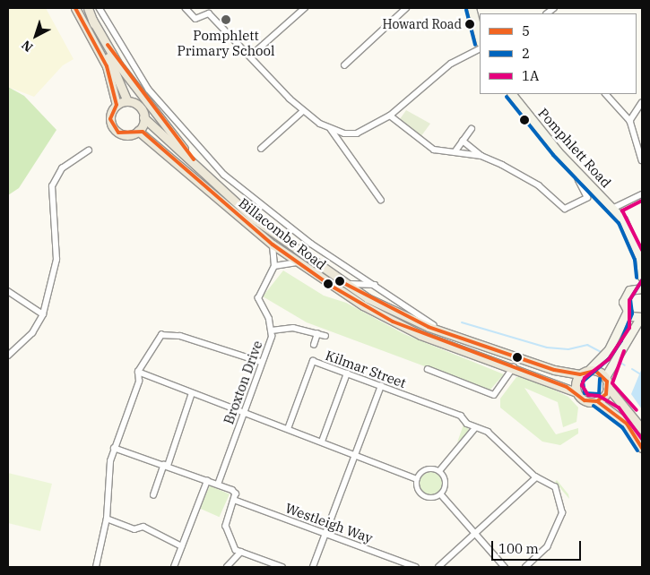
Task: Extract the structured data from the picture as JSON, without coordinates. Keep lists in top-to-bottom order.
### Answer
{
  "streets": {
    "main road": ["Billacombe Road"],
    "street": [
      "Pomphlett Road",
      "Kilmar Street",
      "Broxton Drive",
      "Westleigh Way"
    ]
  },
  "places": ["Pomphlett Primary School", "Howard Road"],
  "lines": ["transit line 5", "transit line 2", "transit line 1A"],
  "legend": ["5", "2", "1A"],
  "scale_bar": "100 m",
  "north": "bottom left"
}
